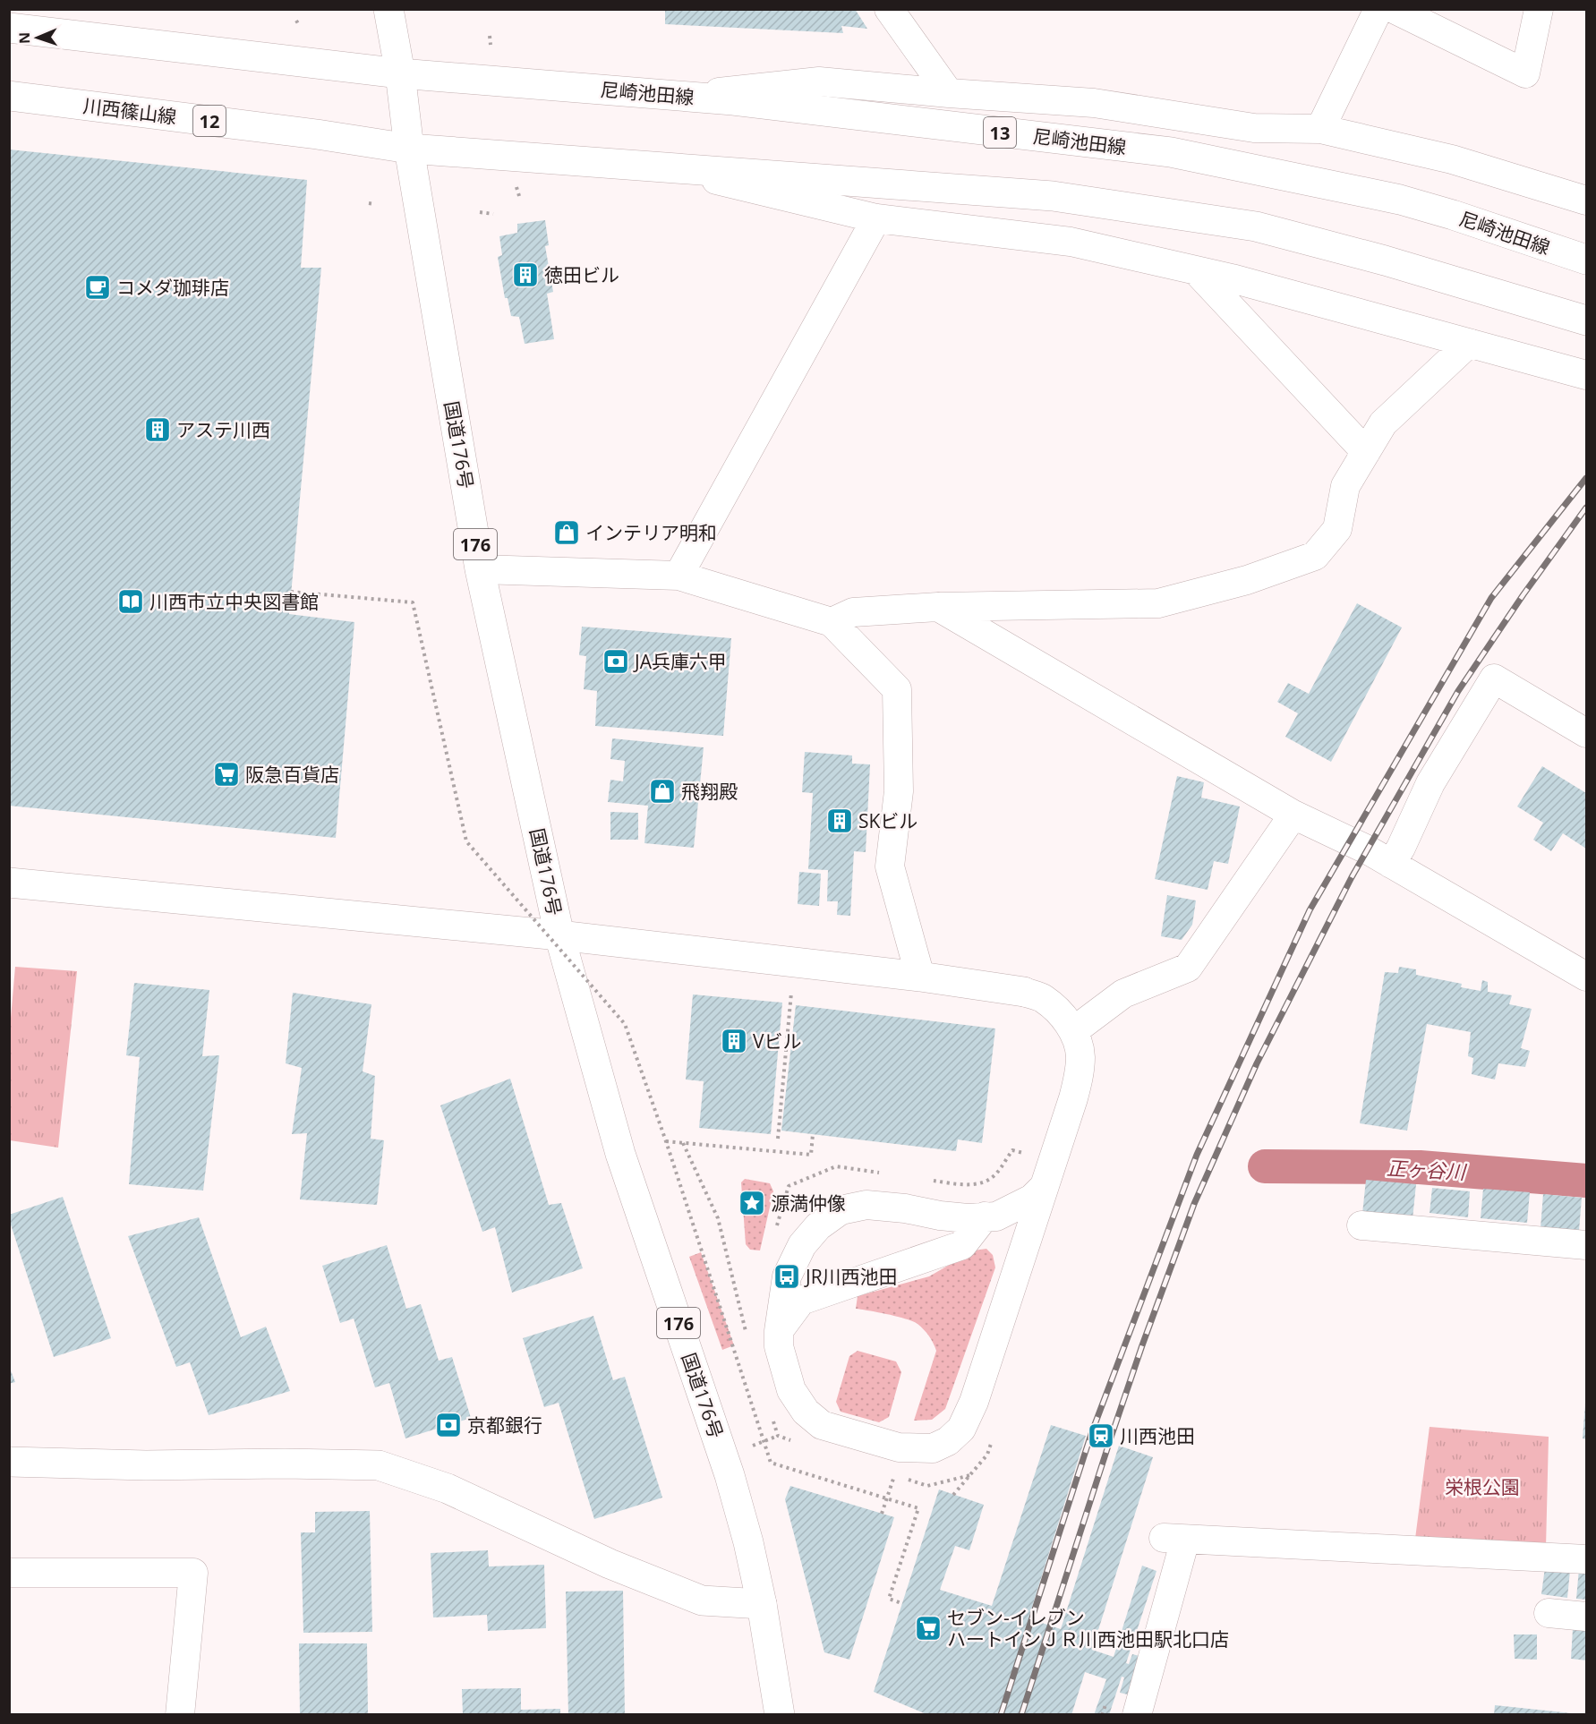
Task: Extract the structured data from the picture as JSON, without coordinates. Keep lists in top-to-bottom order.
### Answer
{
  "streets": {
    "main road": [
      "尼崎池田線",
      "川西篠山線",
      "12",
      "13",
      "国道176号",
      "176"
    ]
  },
  "crossings": [
    ["尼崎池田線", "国道176号"],
    ["川西篠山線", "国道176号"]
  ],
  "water": ["正ヶ谷川"],
  "parks": ["栄根公園"],
  "places": {
    "building": [
      "徳田ビル",
      "アステ川西",
      "SKビル",
      "Vビル"
    ],
    "cafe": ["コメダ珈琲店"],
    "shop": ["インテリア明和", "飛翔殿"],
    "library": ["川西市立中央図書館"],
    "bank": ["JA兵庫六甲", "京都銀行"],
    "supermarket": ["阪急百貨店", "セブン-イレブン ハートインＪＲ川西池田駅北口店"],
    "place": ["源満仲像"],
    "bus stop": ["JR川西池田"],
    "station": ["川西池田"]
  },
  "north": "left"
}
